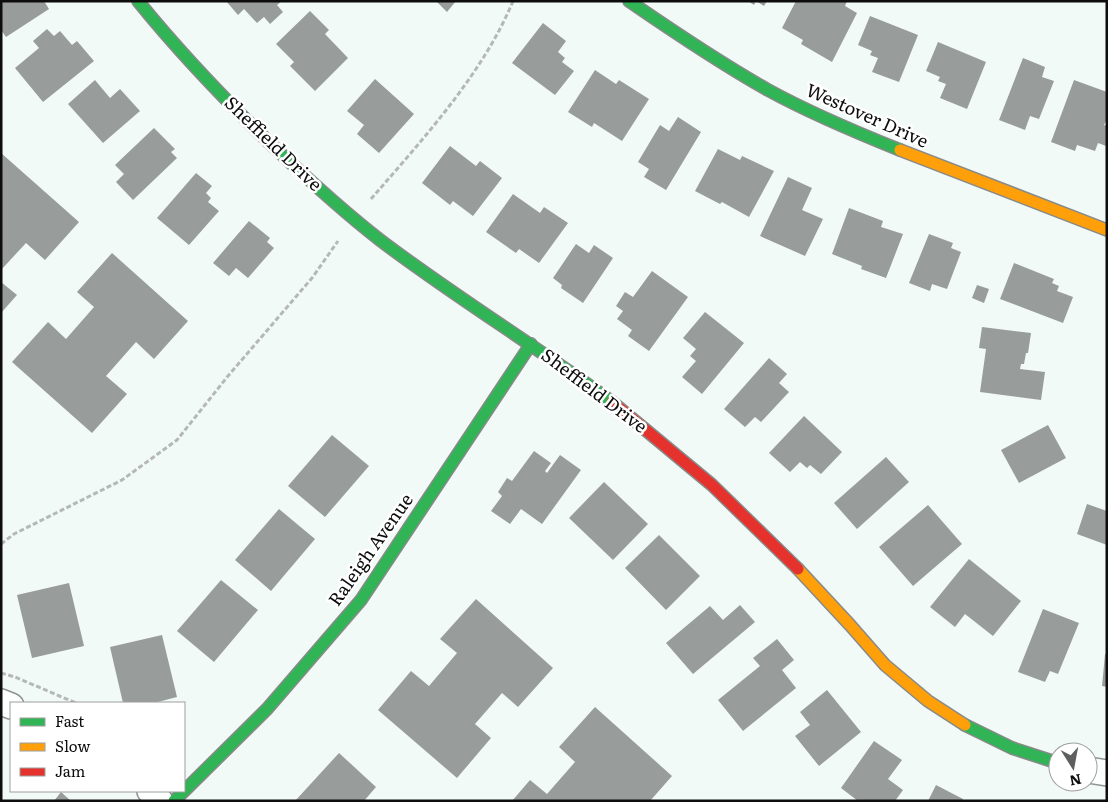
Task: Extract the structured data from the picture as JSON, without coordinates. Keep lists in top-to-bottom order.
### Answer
{
  "streets": {
    "street": ["Westover Drive", "Sheffield Drive", "Raleigh Avenue"]
  },
  "crossings": [
    ["Sheffield Drive", "Raleigh Avenue"]
  ],
  "legend": ["Fast", "Slow", "Jam"],
  "north": "bottom"
}
